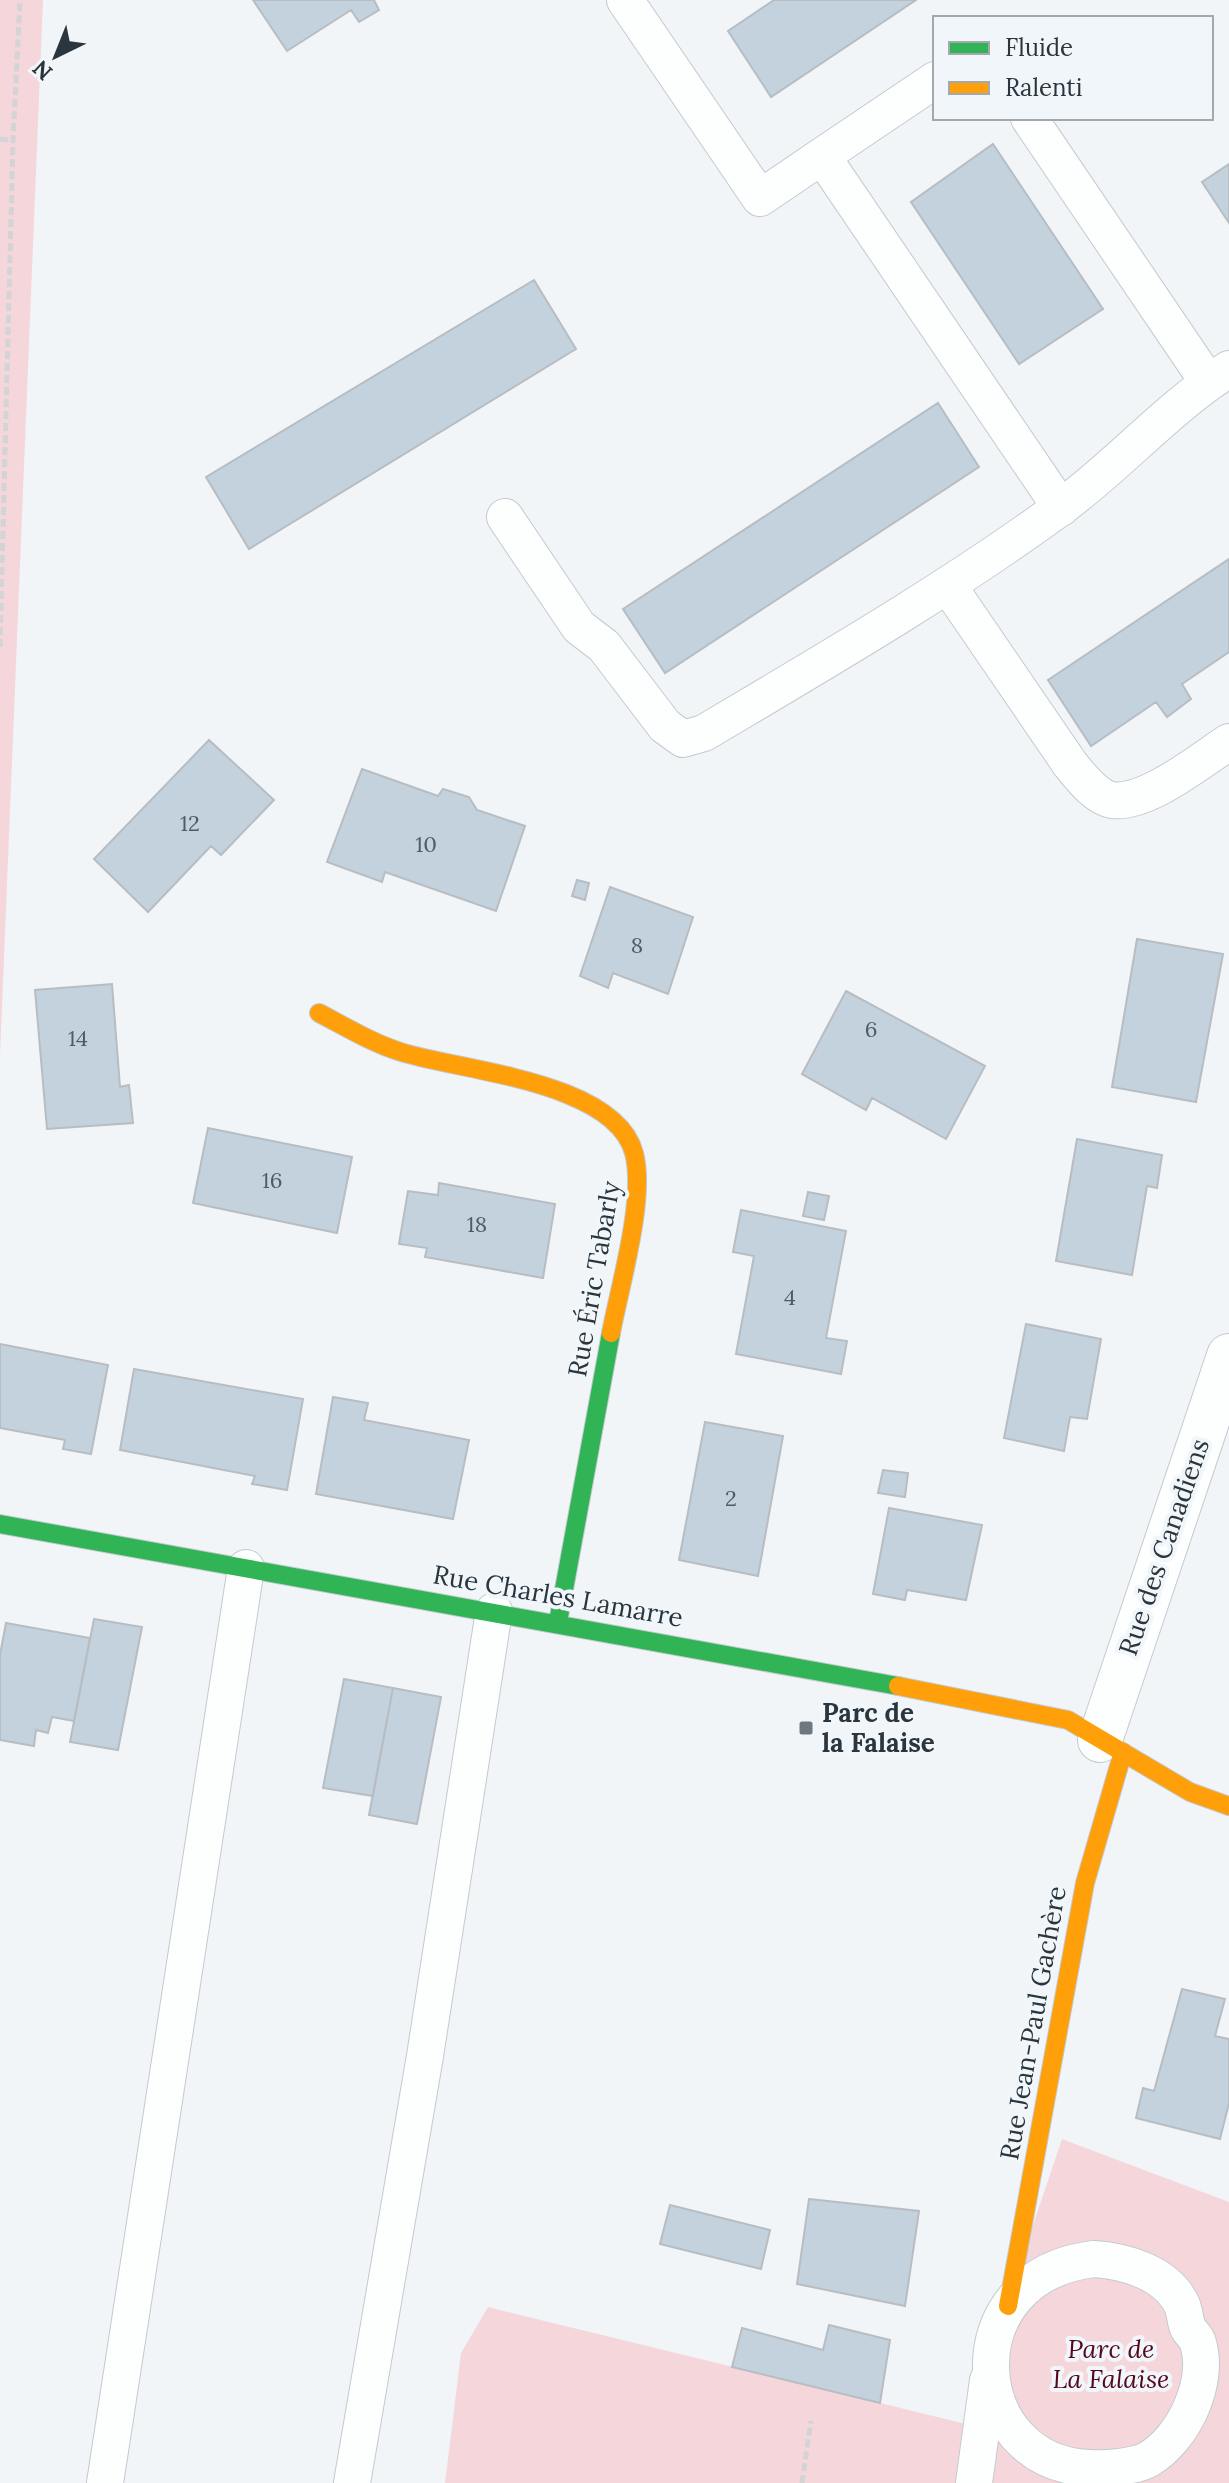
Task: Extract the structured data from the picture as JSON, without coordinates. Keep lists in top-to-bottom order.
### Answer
{
  "streets": {
    "street": [
      "Rue Éric Tabarly",
      "Rue des Canadiens",
      "Rue Charles Lamarre",
      "Rue Jean-Paul Gachère"
    ]
  },
  "crossings": [
    ["Rue Éric Tabarly", "Rue Charles Lamarre"],
    ["Rue des Canadiens", "Rue Charles Lamarre"],
    ["Rue des Canadiens", "Rue Jean-Paul Gachère"],
    ["Rue Charles Lamarre", "Rue Jean-Paul Gachère"]
  ],
  "parks": ["Parc de La Falaise"],
  "places": {
    "transit": ["Parc de la Falaise"]
  },
  "house_numbers": [
    "12",
    "10",
    "8",
    "6",
    "14",
    "16",
    "18",
    "4",
    "2"
  ],
  "legend": ["Fluide", "Ralenti"],
  "north": "bottom left"
}
